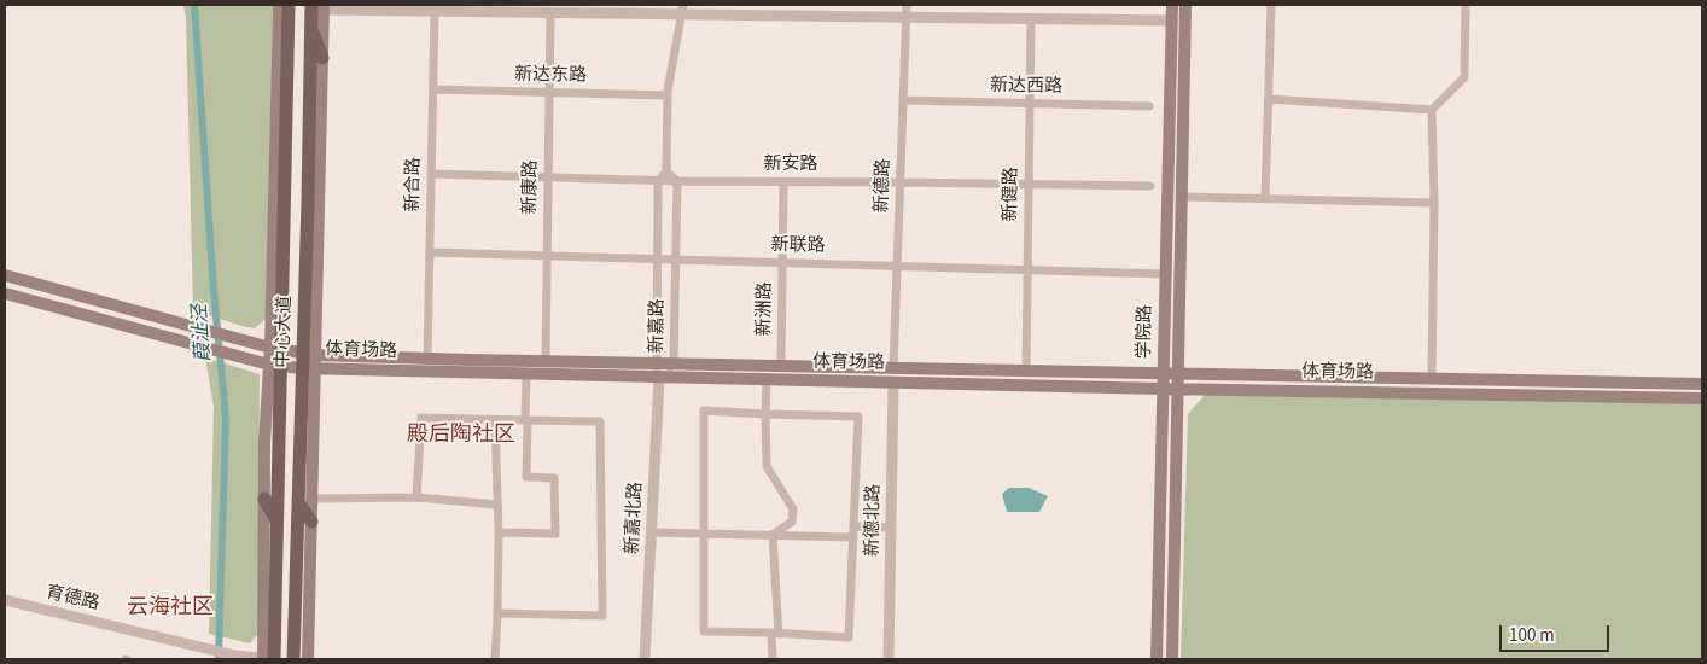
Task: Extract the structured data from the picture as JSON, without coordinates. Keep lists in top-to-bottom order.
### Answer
{
  "streets": {
    "main road": ["中心大道", "学院路", "体育场路"],
    "street": [
      "新达东路",
      "新达西路",
      "新安路",
      "新合路",
      "新德路",
      "新康路",
      "新健路",
      "新联路",
      "新洲路",
      "新嘉路",
      "新嘉北路",
      "新德北路",
      "育德路"
    ]
  },
  "crossings": [
    ["新达东路", "新合路"],
    ["新达东路", "新康路"],
    ["新达西路", "新德路"],
    ["新达西路", "新健路"],
    ["新安路", "新合路"],
    ["新安路", "新德路"],
    ["新安路", "新康路"],
    ["新安路", "新健路"],
    ["新安路", "新洲路"],
    ["新安路", "新嘉路"],
    ["新合路", "新联路"],
    ["新德路", "新联路"],
    ["新康路", "新联路"],
    ["新健路", "新联路"],
    ["新联路", "新洲路"],
    ["新联路", "新嘉路"],
    ["新联路", "学院路"],
    ["新嘉路", "体育场路"],
    ["新嘉路", "新嘉北路"],
    ["中心大道", "体育场路"],
    ["中心大道", "育德路"],
    ["学院路", "体育场路"],
    ["体育场路", "新嘉北路"],
    ["体育场路", "新德北路"]
  ],
  "districts": ["殿后陶社区", "云海社区"],
  "water": ["葭沚泾"],
  "scale_bar": "100 m"
}
